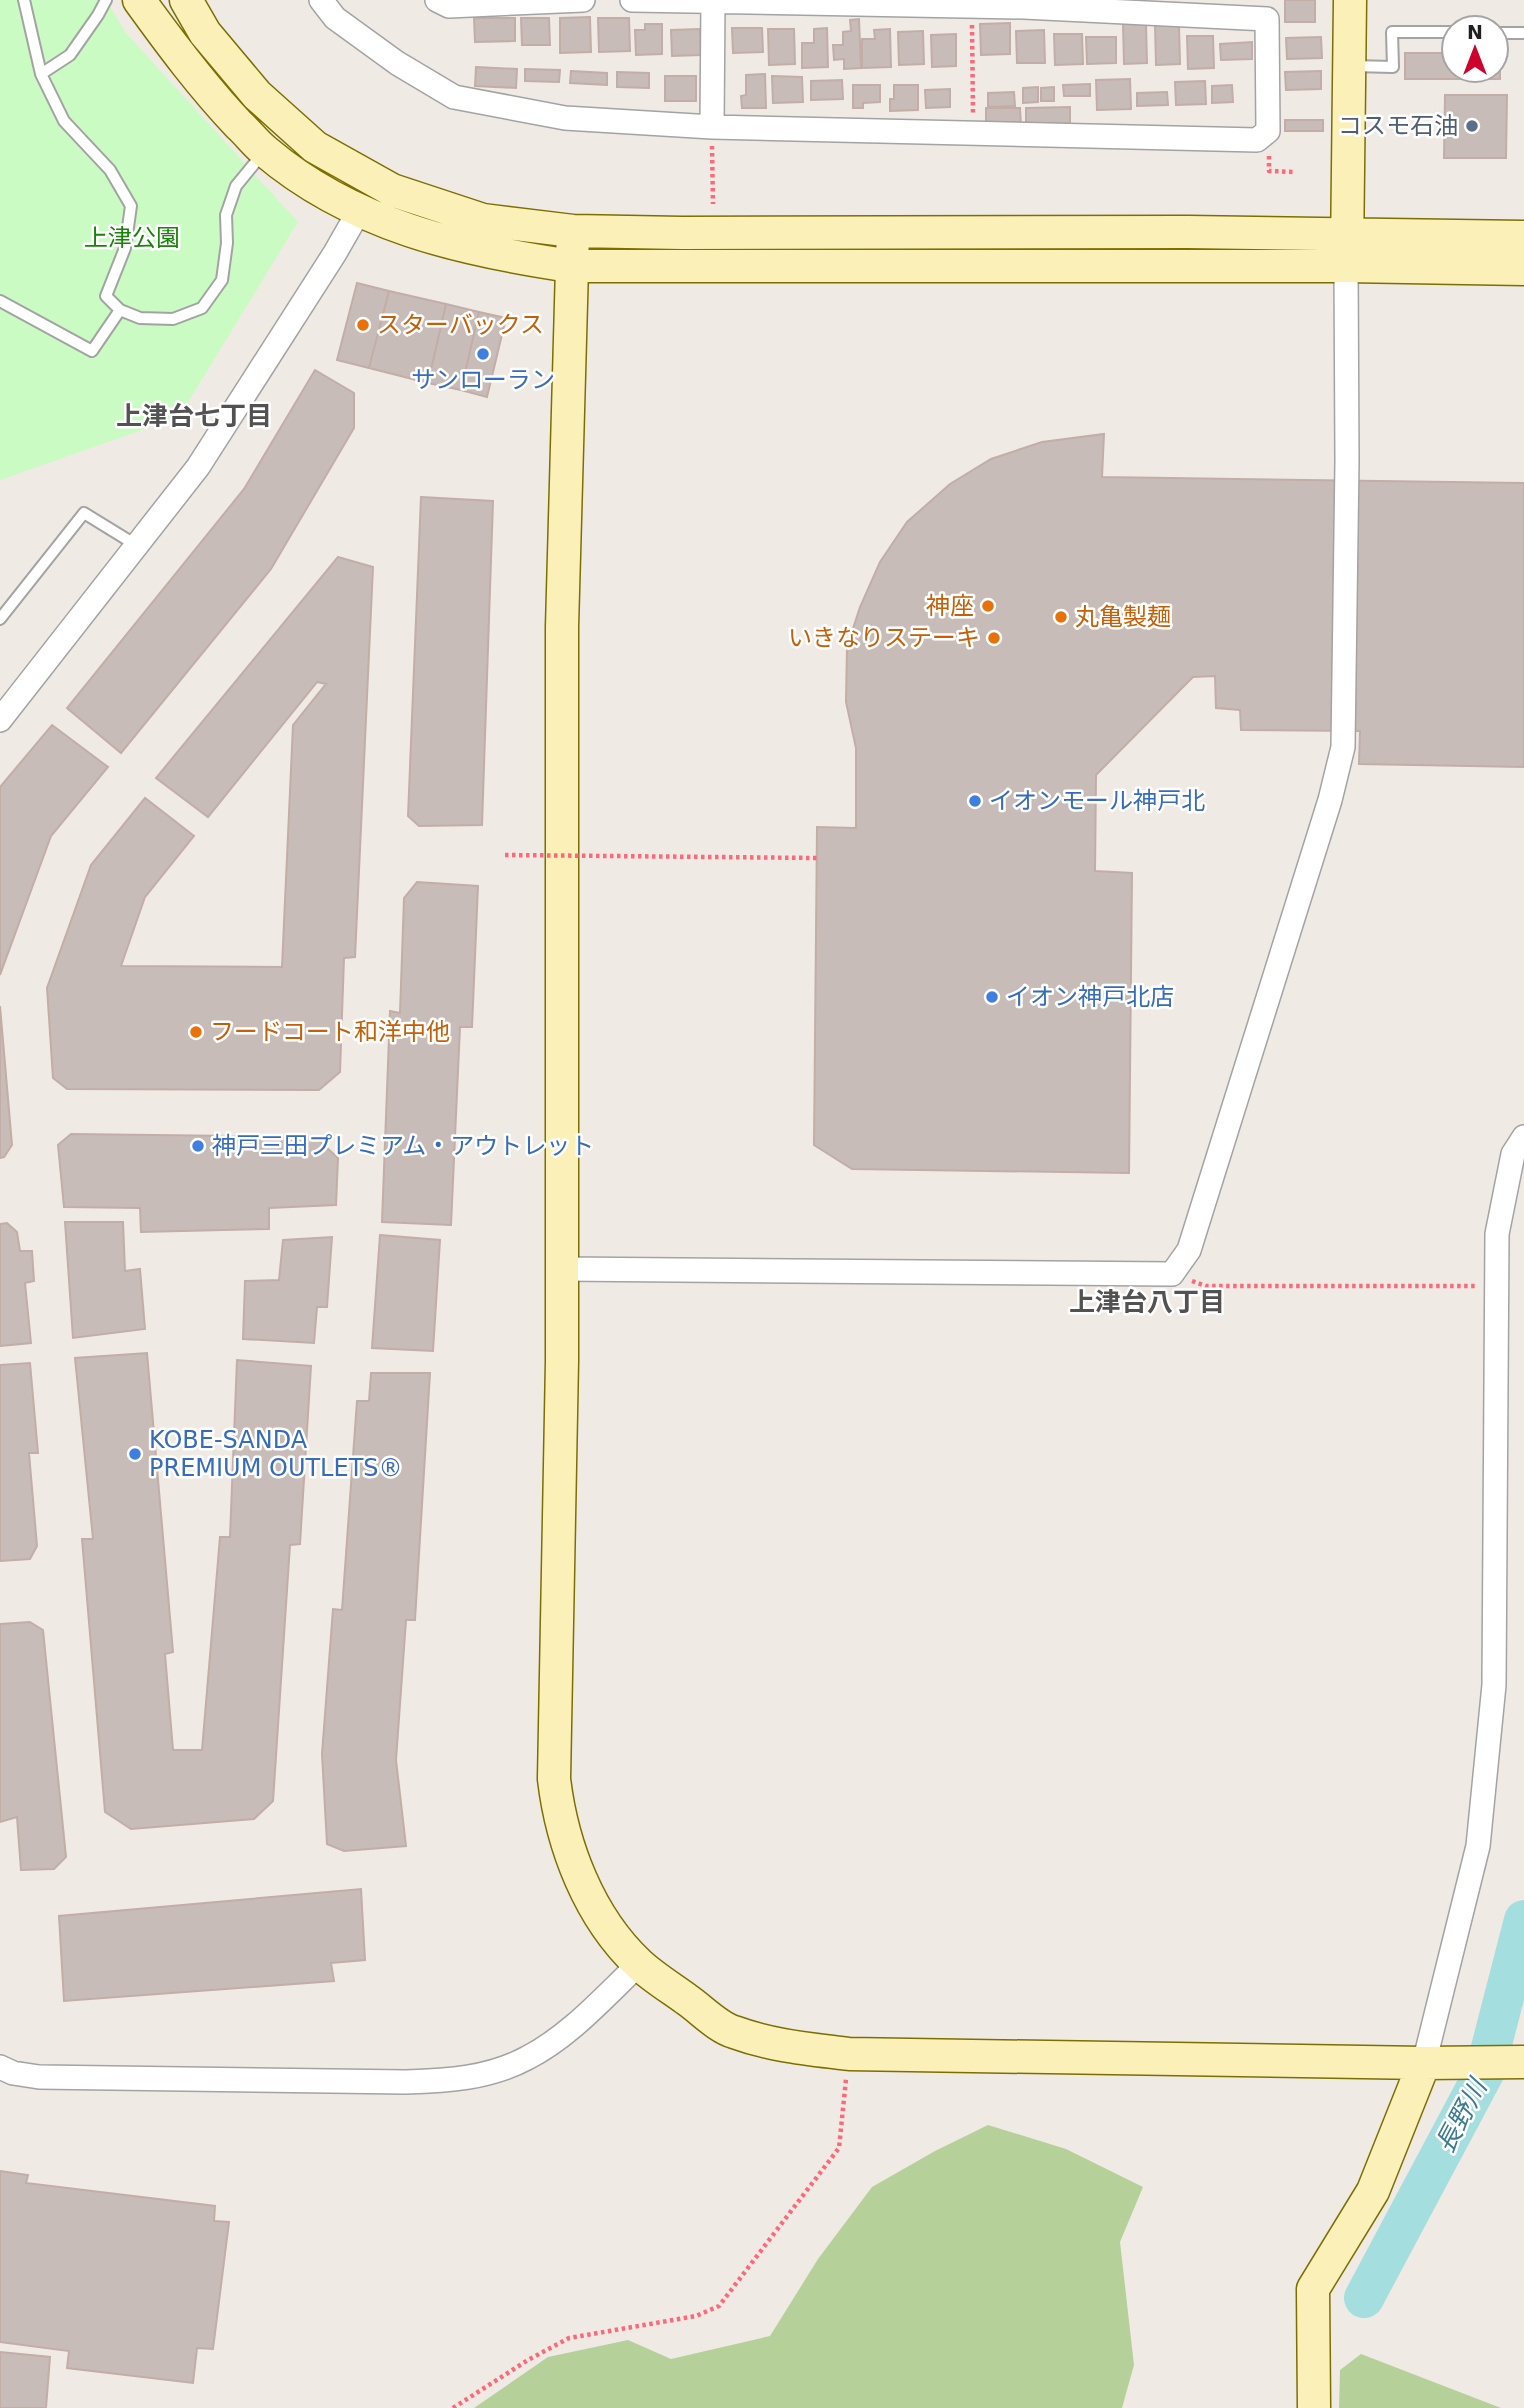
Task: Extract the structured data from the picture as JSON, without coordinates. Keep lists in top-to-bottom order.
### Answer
{
  "districts": ["上津台七丁目", "上津台八丁目"],
  "water": ["長野川"],
  "parks": ["上津公園"],
  "places": [
    "コスモ石油",
    "スターバックス",
    "サンローラン",
    "神座",
    "丸亀製麺",
    "いきなりステーキ",
    "イオンモール神戸北",
    "イオン神戸北店",
    "フードコート和洋中他",
    "神戸三田プレミアム・アウトレット",
    "KOBE-SANDA PREMIUM OUTLETS®"
  ],
  "north": "top"
}
